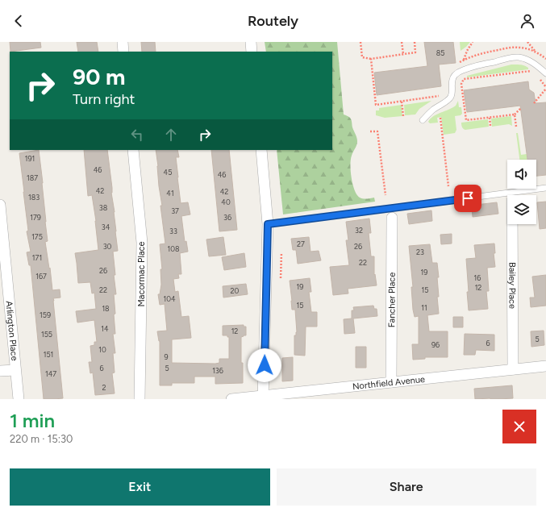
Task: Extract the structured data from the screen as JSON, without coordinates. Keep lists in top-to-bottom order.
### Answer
{
  "streets": {
    "street": [
      "Macormac Place",
      "Bailey Place",
      "Fancher Place",
      "Arlington Place",
      "Northfield Avenue"
    ]
  },
  "crossings": [
    ["Bailey Place", "Northfield Avenue"],
    ["Fancher Place", "Northfield Avenue"]
  ],
  "house_numbers": [
    "85",
    "191",
    "46",
    "45",
    "46",
    "187",
    "42",
    "42",
    "41",
    "183",
    "40",
    "38",
    "37",
    "179",
    "36",
    "34",
    "32",
    "33",
    "175",
    "27",
    "30",
    "26",
    "108",
    "23",
    "171",
    "22",
    "26",
    "19",
    "167",
    "16",
    "19",
    "12",
    "22",
    "15",
    "20",
    "104",
    "15",
    "11",
    "18",
    "159",
    "14",
    "12",
    "155",
    "5",
    "6",
    "96",
    "10",
    "151",
    "9",
    "6",
    "5",
    "136",
    "147",
    "2"
  ],
  "page": {
    "header": "Routely",
    "turn": ["90 m", "Turn right"],
    "heading": ["1 min", "220 m · 15:30"],
    "buttons": ["Exit", "Share"]
  }
}
